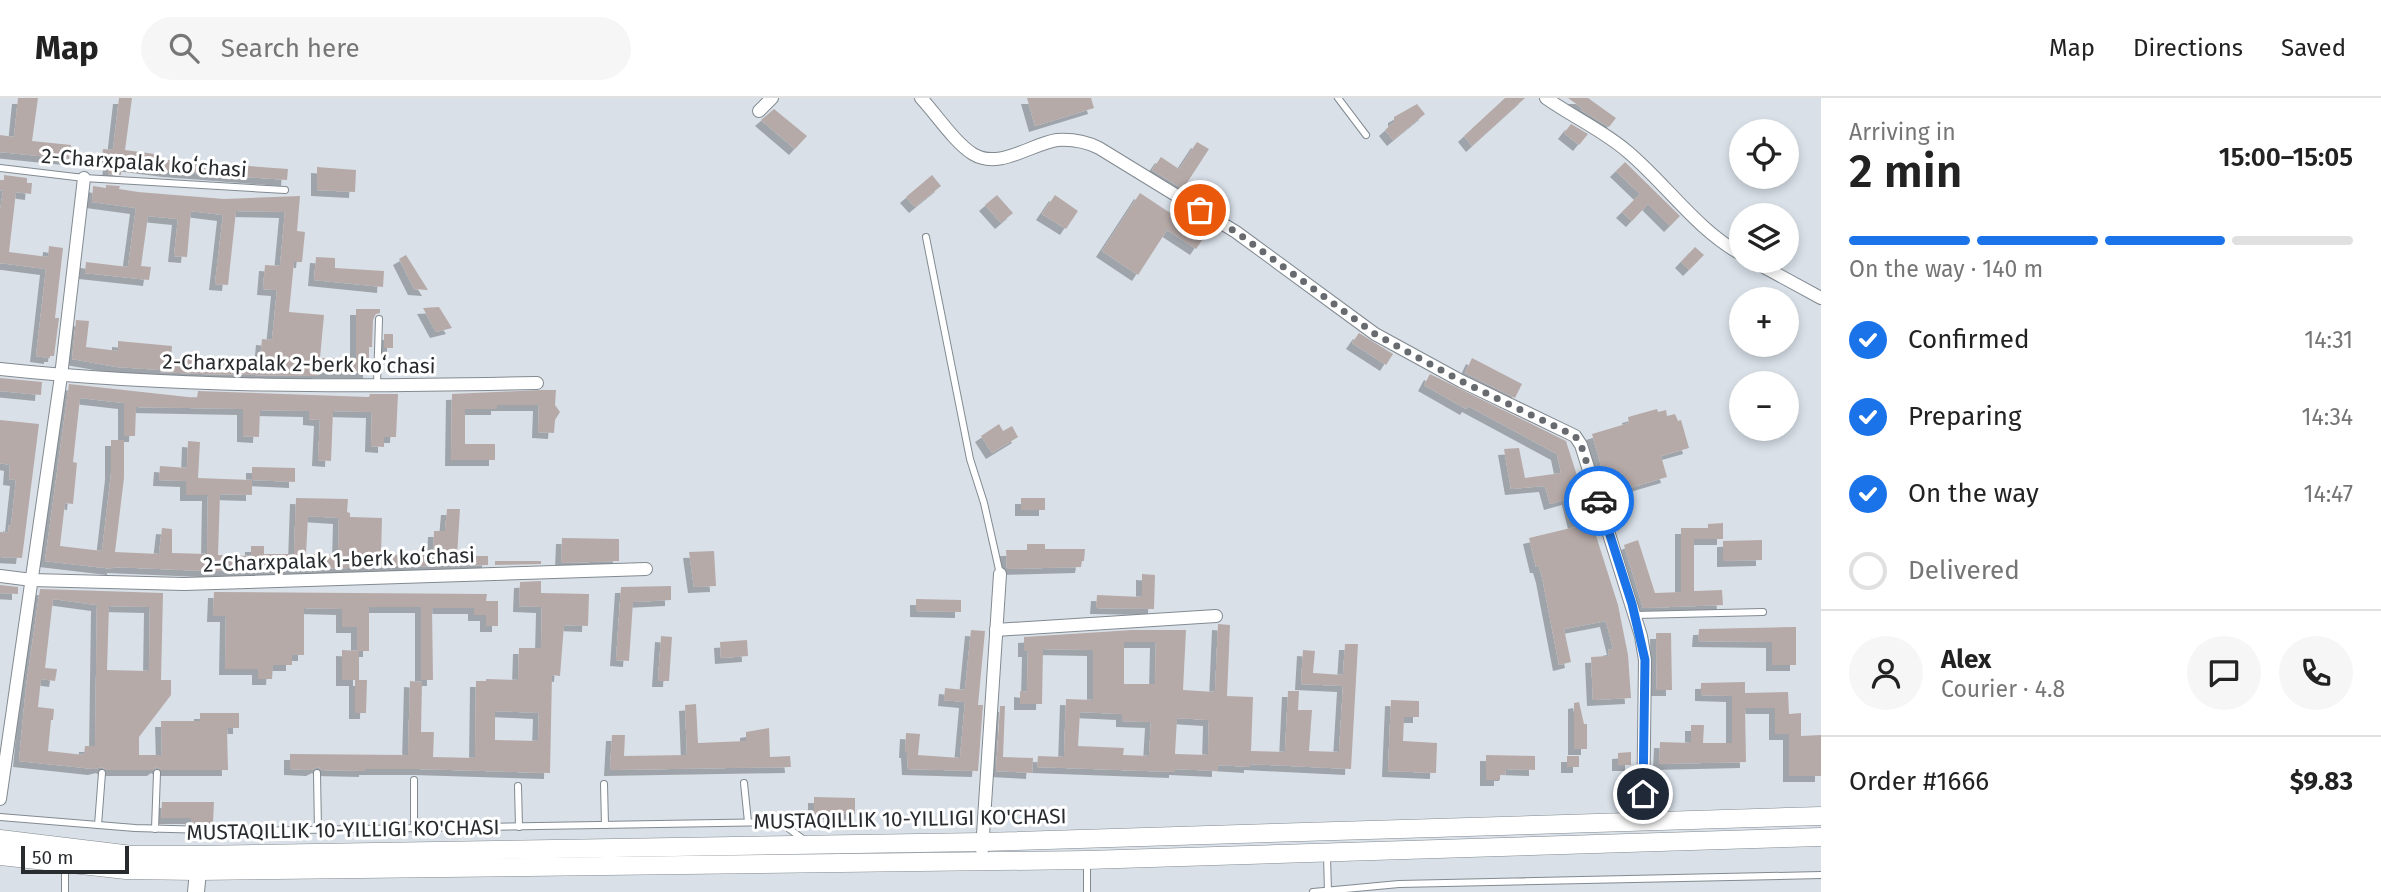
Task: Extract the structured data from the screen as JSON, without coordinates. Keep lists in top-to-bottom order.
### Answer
{
  "streets": {
    "main road": ["MUSTAQILLIK 10-YILLIGI KO'CHASI"],
    "street": ["2-Charxpalak 2-berk koʻchasi", "2-Charxpalak 1-berk koʻchasi"],
    "lane": ["2-Charxpalak koʻchasi"]
  },
  "scale_bar": "50 m",
  "page": {
    "header": "Map",
    "search": "Search here",
    "nav": ["Map", "Directions", "Saved"],
    "heading": ["2 min", "Arriving in", "15:00–15:05"],
    "panel": [
      "Alex",
      "Courier · 4.8",
      "Order #1666",
      "$9.83"
    ],
    "map_buttons": ["+", "−"],
    "bar": "On the way · 140 m",
    "list": [
      ["Confirmed", "14:31"],
      ["Preparing", "14:34"],
      ["On the way", "14:47"],
      "Delivered"
    ],
    "scale": "50 m"
  }
}
